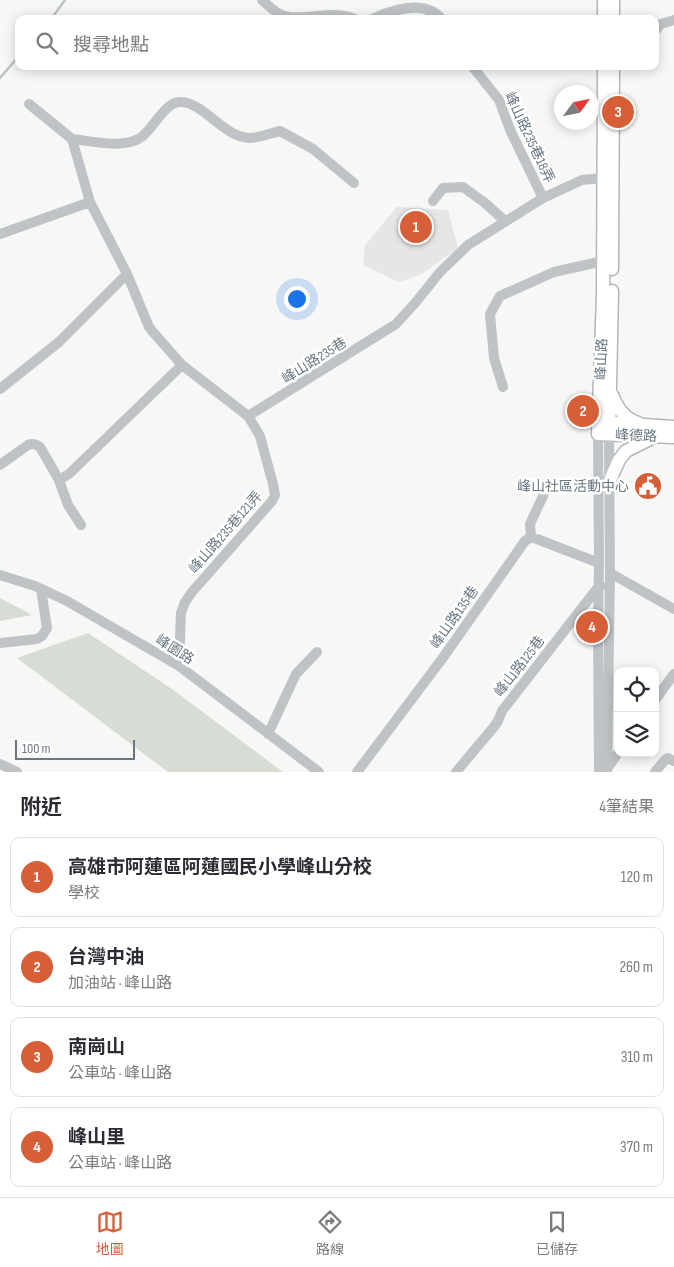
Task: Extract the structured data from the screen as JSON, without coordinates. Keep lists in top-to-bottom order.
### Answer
{
  "streets": {
    "main road": ["峰山路", "峰德路"],
    "street": [
      "峰山路235巷18弄",
      "峰山路235巷",
      "峰山路235巷121弄",
      "峰山路135巷",
      "峰園路",
      "峰山路125巷"
    ]
  },
  "crossings": [
    ["峰山路235巷18弄", "峰山路235巷"],
    ["峰山路", "峰山路235巷"],
    ["峰山路", "峰德路"],
    ["峰山路", "峰山路125巷"],
    ["峰山路235巷", "峰山路235巷121弄"],
    ["峰山路235巷121弄", "峰園路"]
  ],
  "places": {
    "public building": ["峰山社區活動中心"]
  },
  "scale_bar": "100 m",
  "north": "top right",
  "page": {
    "search": "搜尋地點",
    "pins": [
      "3",
      "1",
      "2",
      "4"
    ],
    "scale": "100 m",
    "heading": ["附近", "4筆結果"],
    "list": [
      {
        "mark": "1",
        "name": "高雄市阿蓮區阿蓮國民小學峰山分校",
        "note": "學校",
        "value": "120 m"
      },
      {
        "mark": "2",
        "name": "台灣中油",
        "note": "加油站 · 峰山路",
        "value": "260 m"
      },
      {
        "mark": "3",
        "name": "南崗山",
        "note": "公車站 · 峰山路",
        "value": "310 m"
      },
      {
        "mark": "4",
        "name": "峰山里",
        "note": "公車站 · 峰山路",
        "value": "370 m"
      }
    ],
    "nav": ["地圖", "路線", "已儲存"]
  }
}
